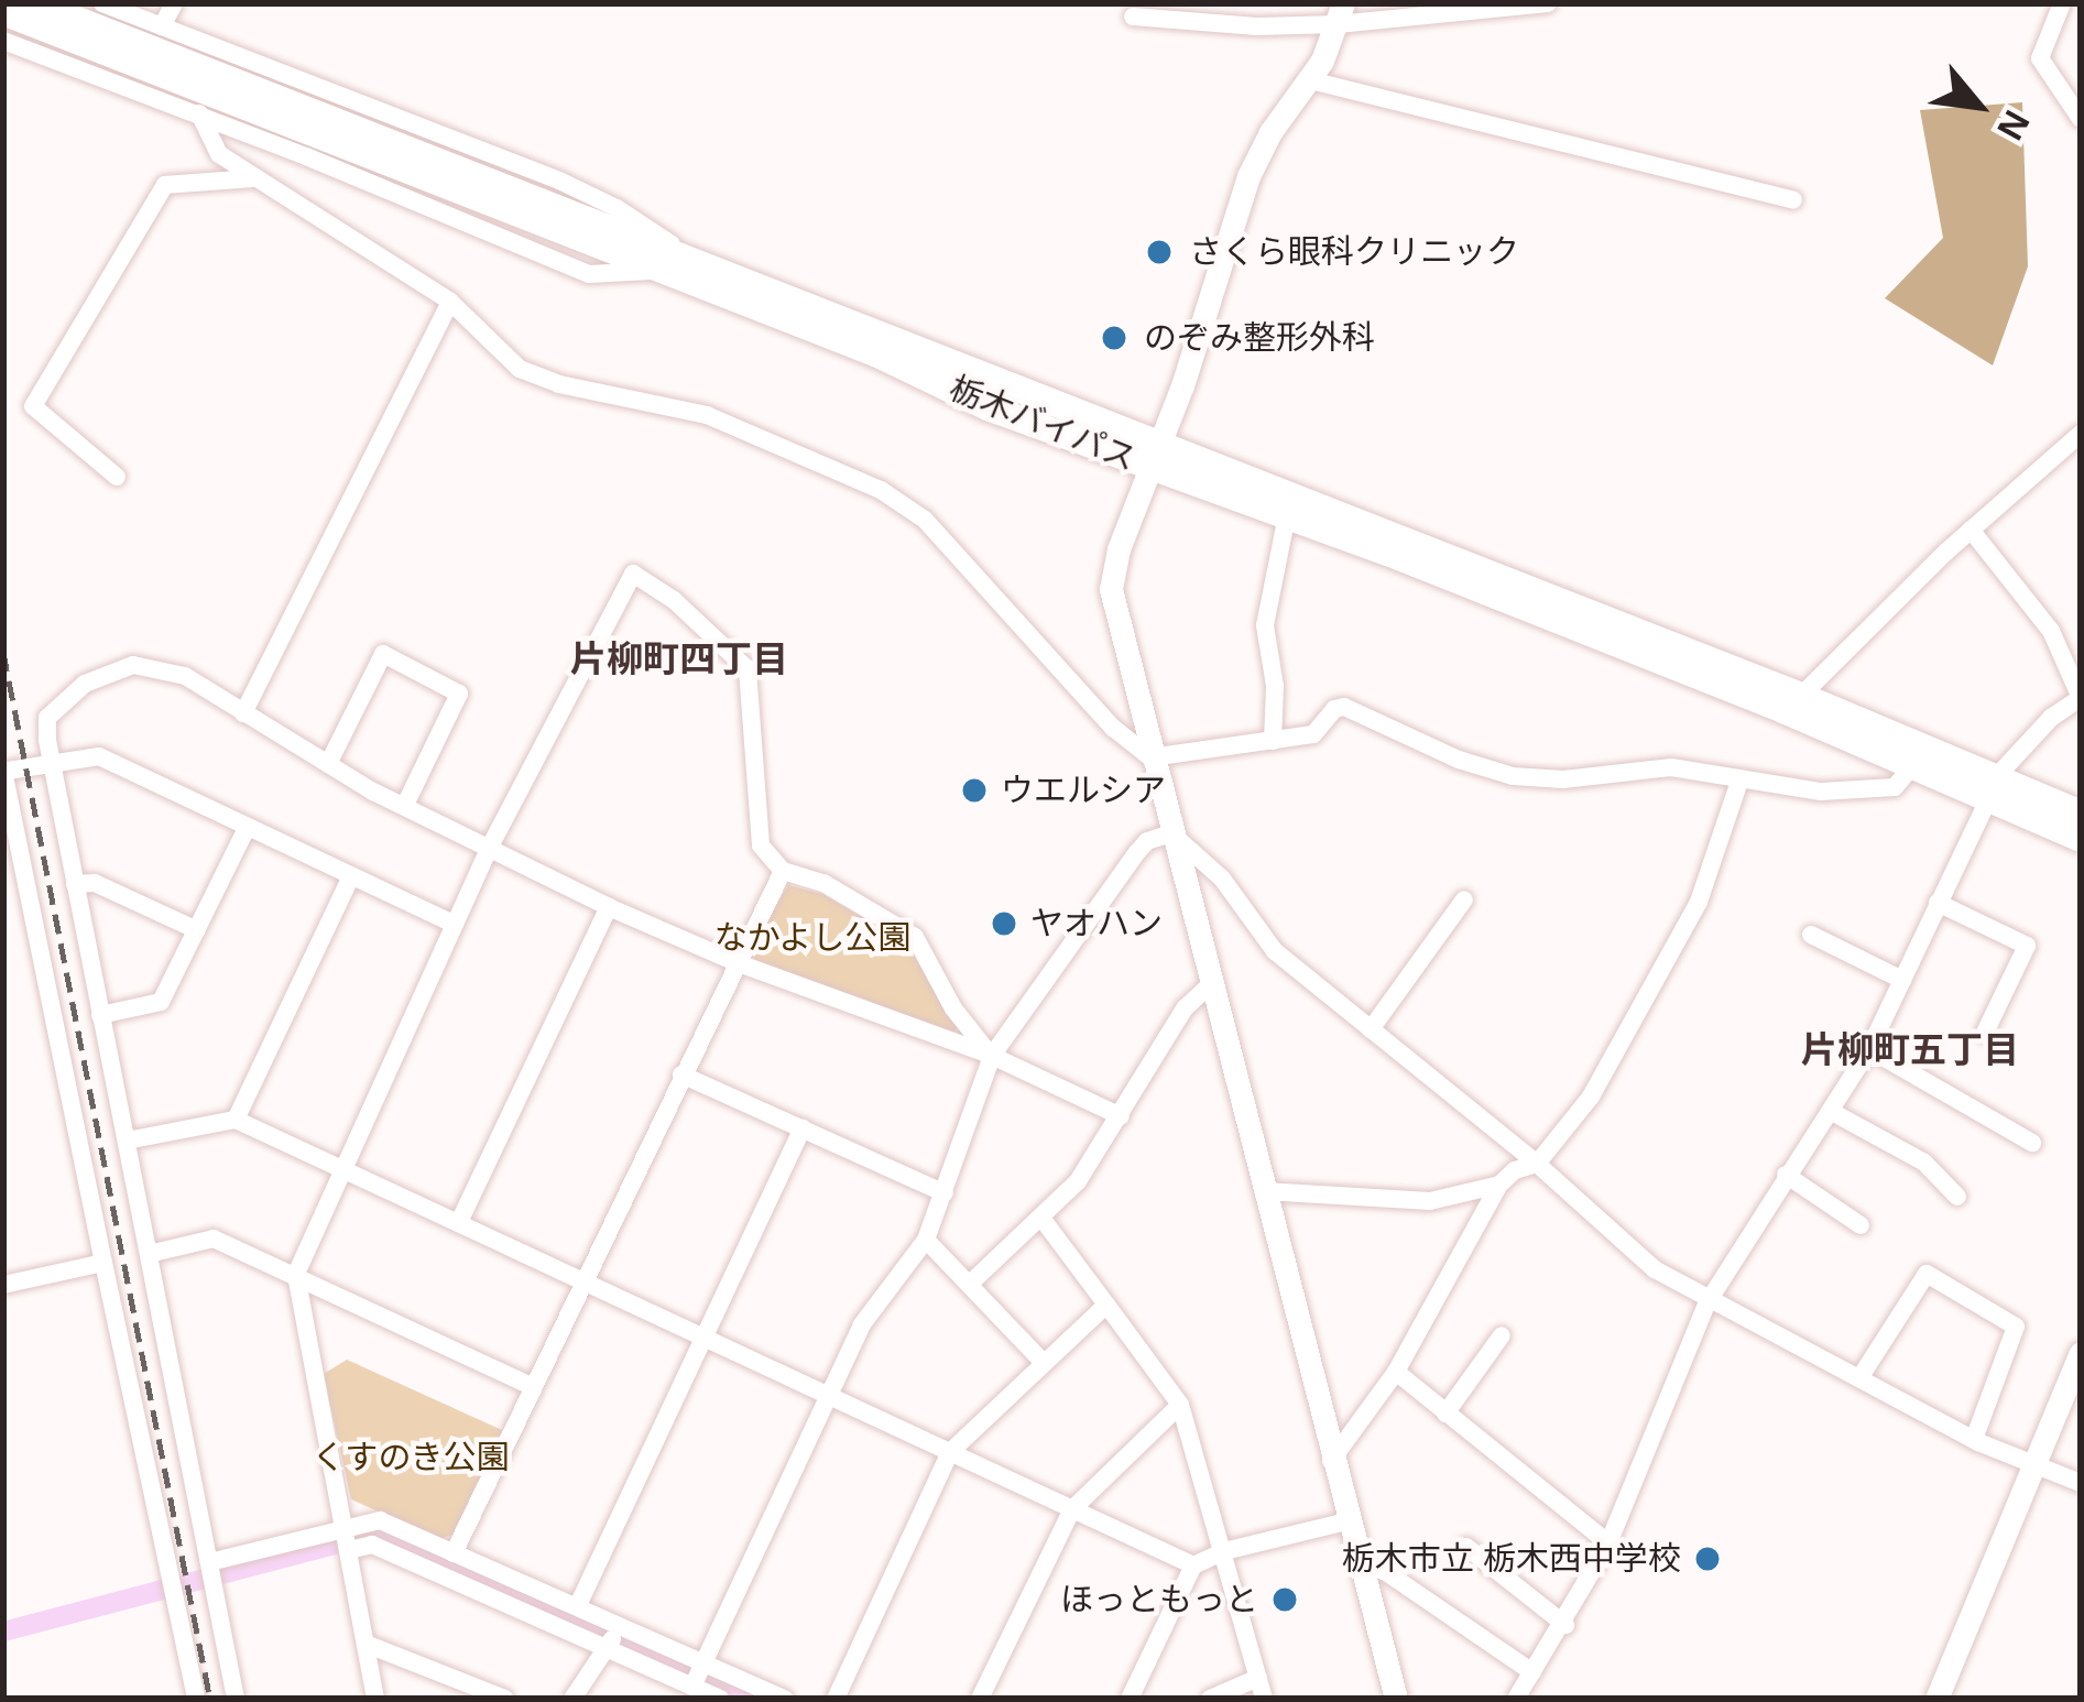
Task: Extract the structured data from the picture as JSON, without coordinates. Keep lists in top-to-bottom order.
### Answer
{
  "streets": {
    "main road": ["栃木バイパス"]
  },
  "districts": ["片柳町四丁目", "片柳町五丁目"],
  "parks": ["なかよし公園", "くすのき公園"],
  "places": [
    "さくら眼科クリニック",
    "のぞみ整形外科",
    "ウエルシア",
    "ヤオハン",
    "栃木市立 栃木西中学校",
    "ほっともっと"
  ],
  "north": "bottom right"
}
